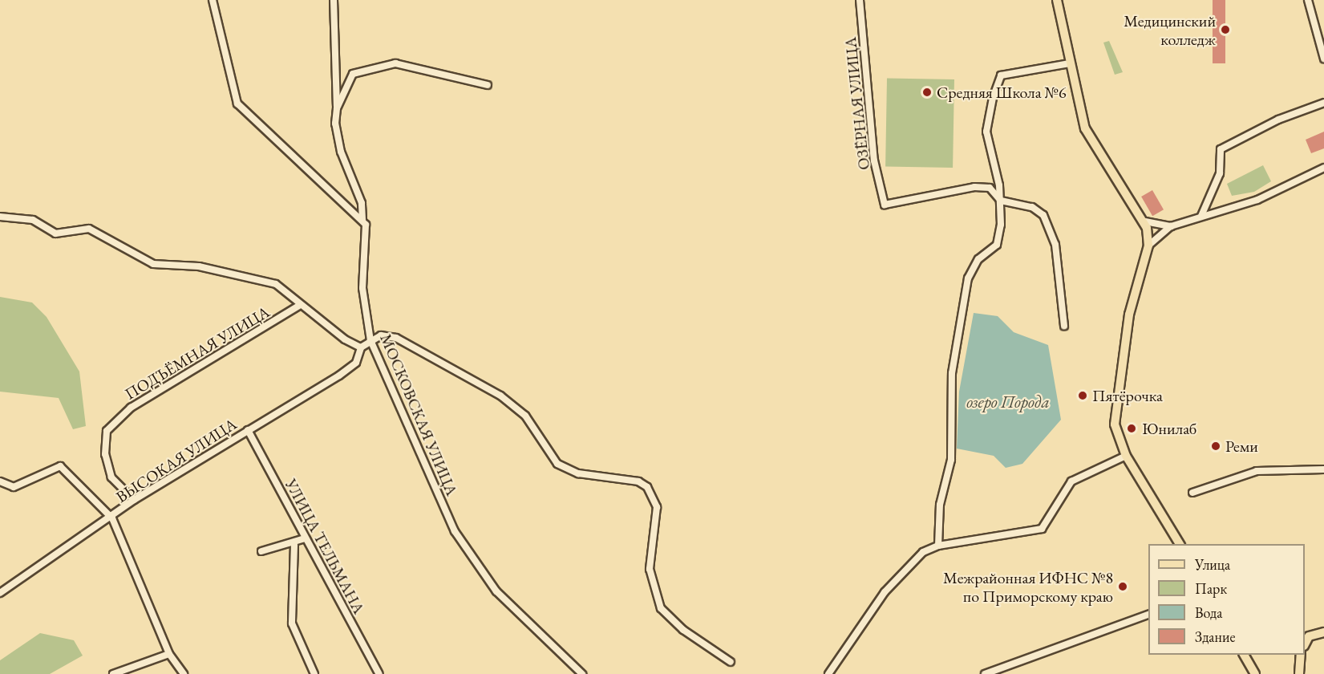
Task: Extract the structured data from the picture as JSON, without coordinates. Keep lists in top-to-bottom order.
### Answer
{
  "streets": {
    "street": [
      "ОЗЁРНАЯ УЛИЦА",
      "ПОДЪЁМНАЯ УЛИЦА",
      "МОСКОВСКАЯ УЛИЦА",
      "ВЫСОКАЯ УЛИЦА",
      "УЛИЦА ТЕЛЬМАНА"
    ]
  },
  "crossings": [
    ["ПОДЪЁМНАЯ УЛИЦА", "ВЫСОКАЯ УЛИЦА"],
    ["ВЫСОКАЯ УЛИЦА", "УЛИЦА ТЕЛЬМАНА"]
  ],
  "water": ["озеро Порода"],
  "places": [
    "Медицинский колледж",
    "Средняя Школа №6",
    "Пятёрочка",
    "Юнилаб",
    "Реми",
    "Межрайонная ИФНС №8 по Приморскому краю"
  ],
  "legend": [
    "Улица",
    "Парк",
    "Вода",
    "Здание"
  ]
}
